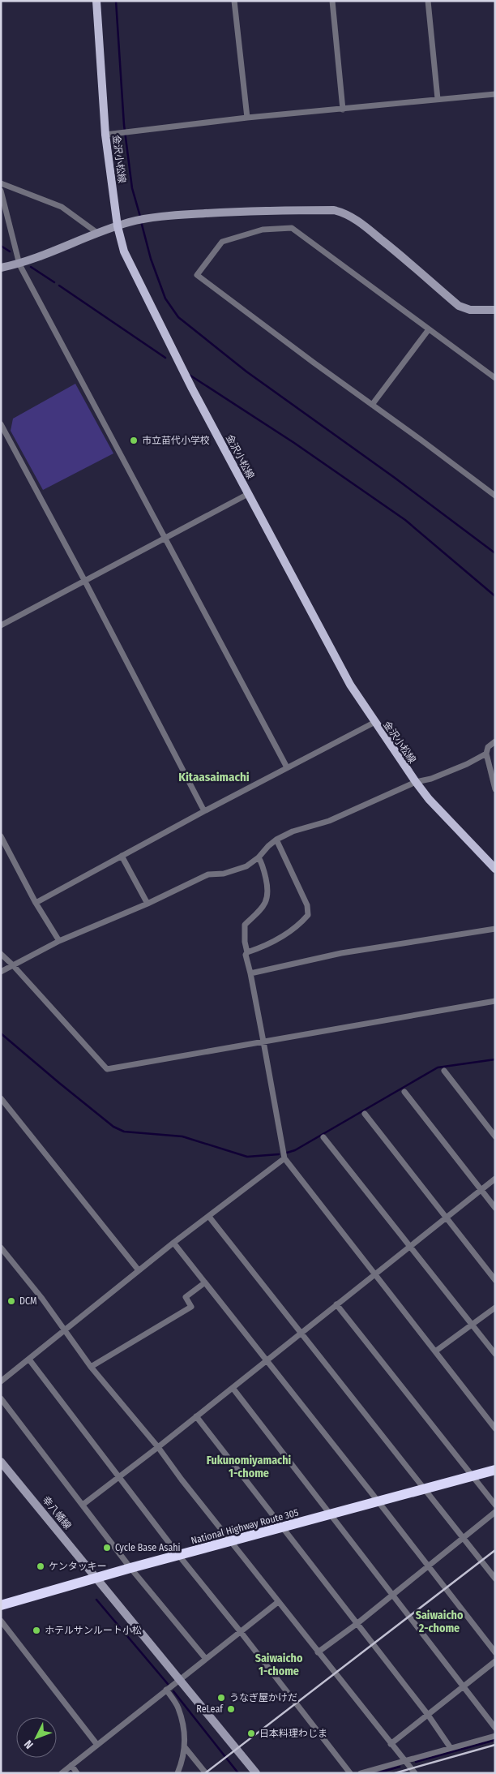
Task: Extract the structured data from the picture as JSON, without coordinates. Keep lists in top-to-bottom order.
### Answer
{
  "streets": {
    "highway": ["National Highway Route 305"],
    "main road": ["金沢小松線"],
    "street": ["幸八幡線"]
  },
  "crossings": [
    ["幸八幡線", "National Highway Route 305"]
  ],
  "districts": [
    "Kitaasaimachi",
    "Fukunomiyamachi 1-chome",
    "Saiwaicho 2-chome",
    "Saiwaicho 1-chome"
  ],
  "places": [
    "市立苗代小学校",
    "DCM",
    "Cycle Base Asahi",
    "ケンタッキー",
    "ホテルサンルート小松",
    "うなぎ屋かけだ",
    "ReLeaf",
    "日本料理わじま"
  ],
  "north": "bottom left"
}
